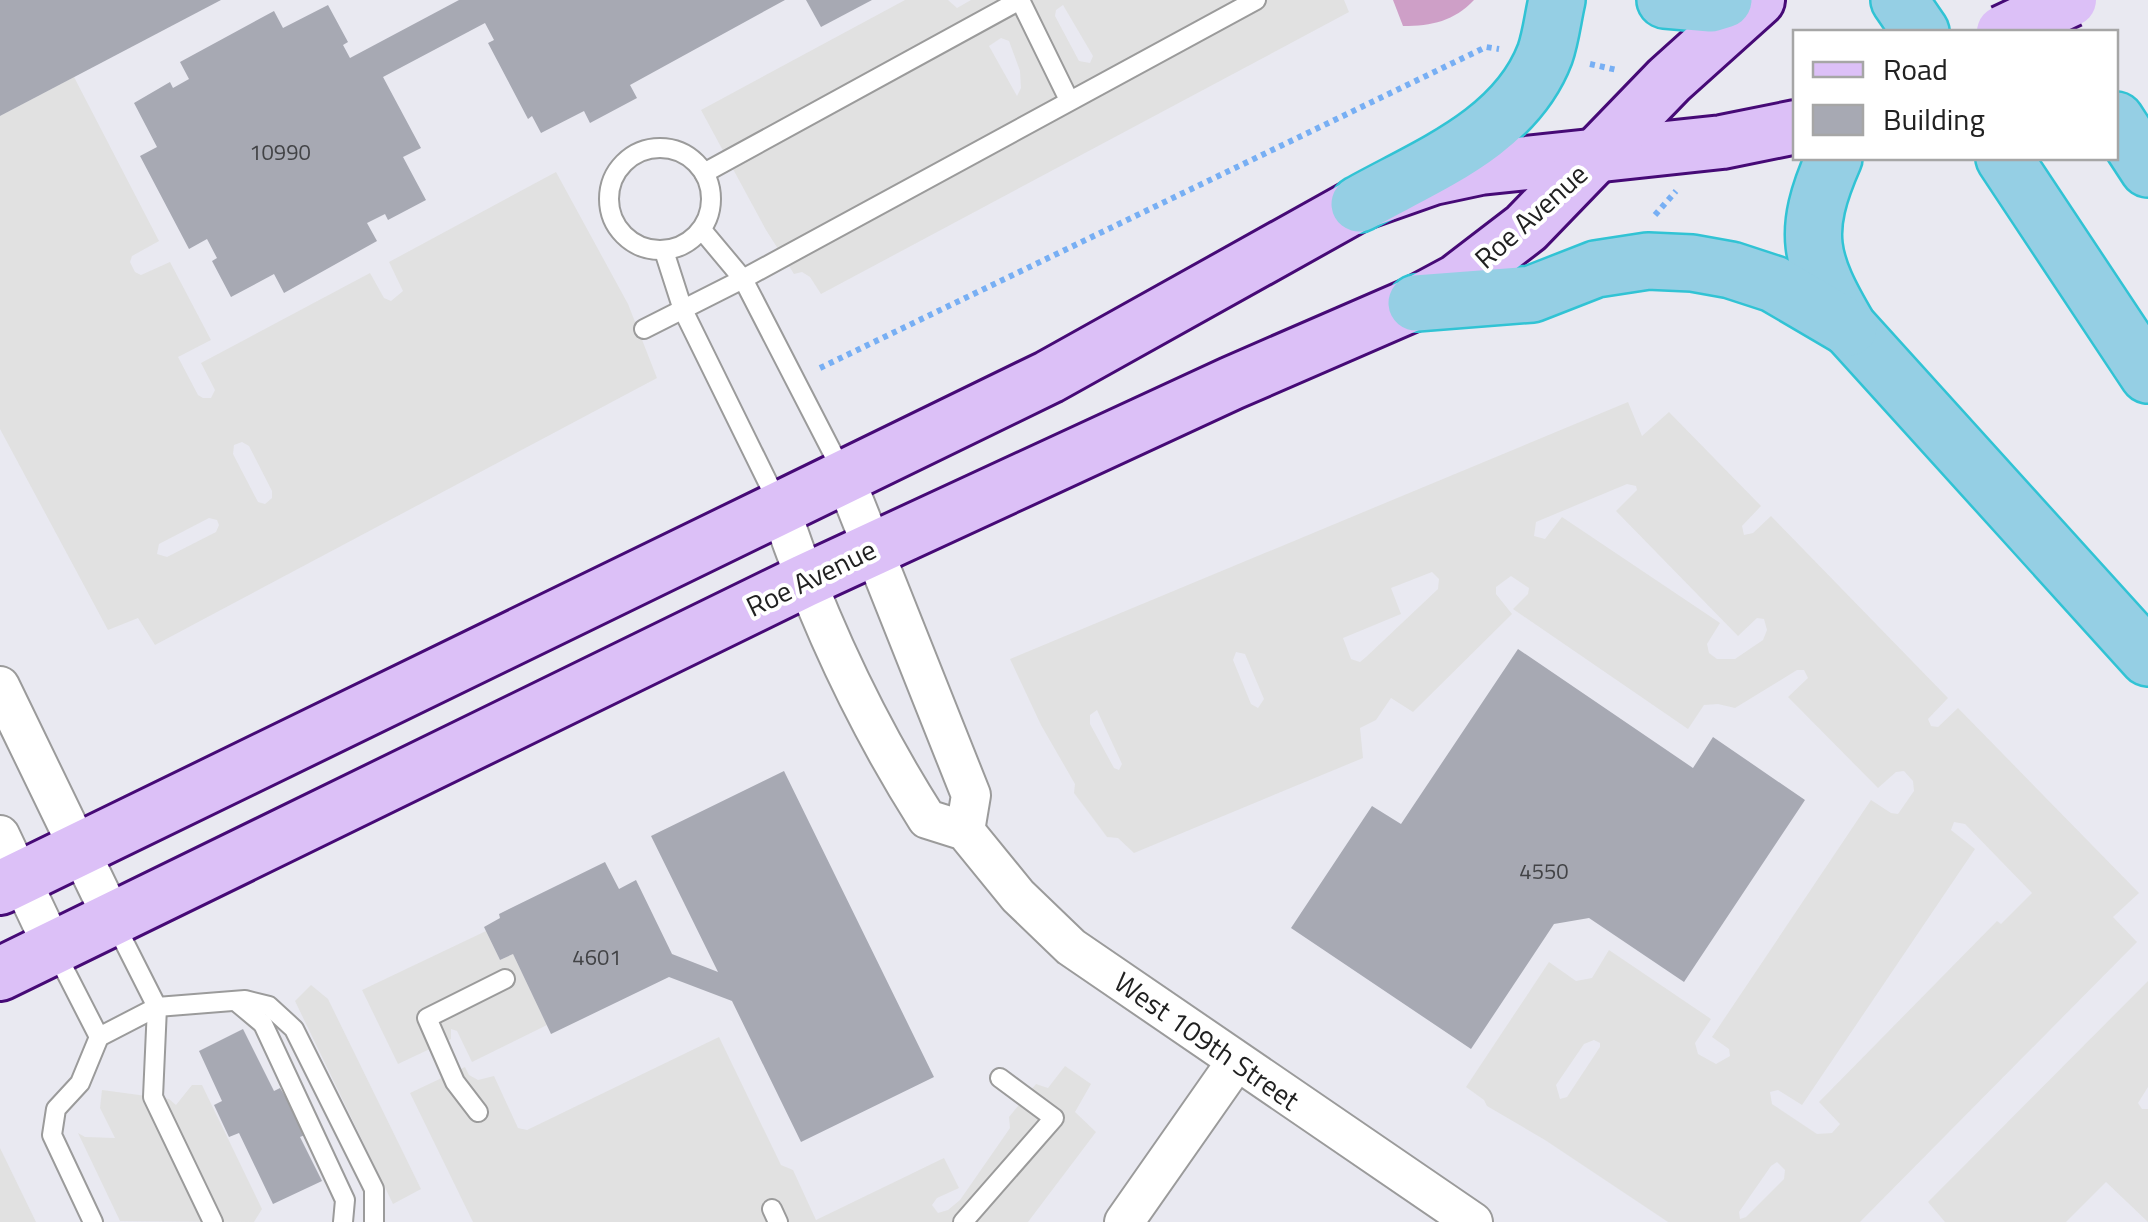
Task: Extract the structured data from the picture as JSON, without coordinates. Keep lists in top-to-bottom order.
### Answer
{
  "streets": {
    "main road": ["Roe Avenue"],
    "street": ["West 109th Street"]
  },
  "crossings": [
    ["Roe Avenue", "West 109th Street"]
  ],
  "house_numbers": ["10990", "4550", "4601"],
  "legend": ["Road", "Building"]
}
